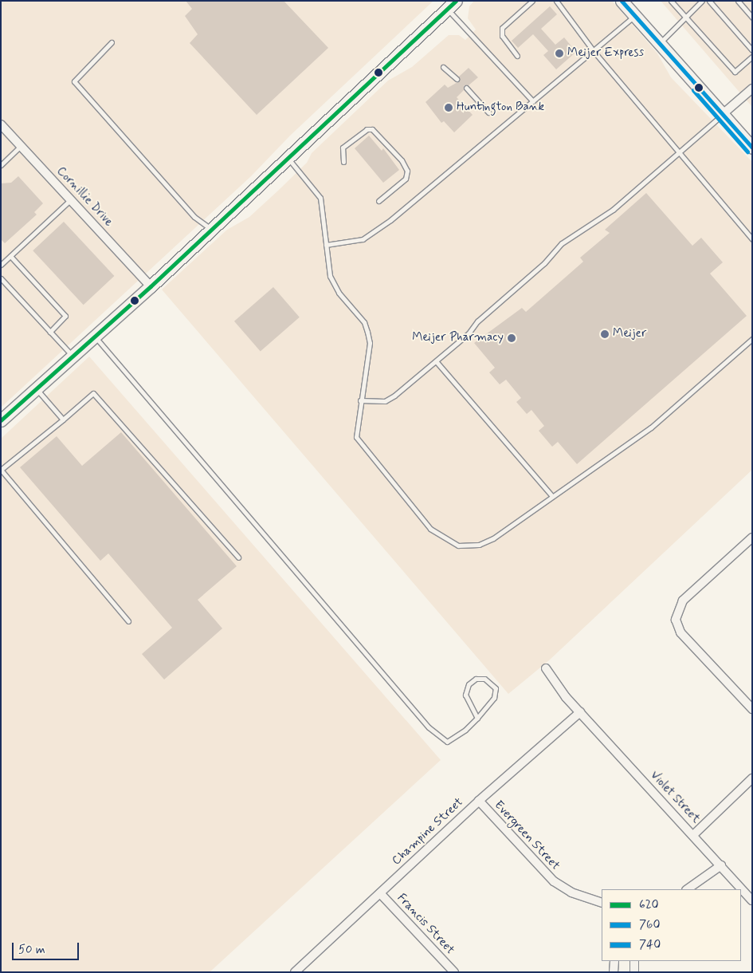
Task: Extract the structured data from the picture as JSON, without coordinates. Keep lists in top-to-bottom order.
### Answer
{
  "streets": {
    "street": [
      "Cornillie Drive",
      "Violet Street",
      "Champine Street",
      "Evergreen Street",
      "Francis Street"
    ]
  },
  "crossings": [
    ["Violet Street", "Champine Street"],
    ["Champine Street", "Evergreen Street"],
    ["Champine Street", "Francis Street"]
  ],
  "places": [
    "Meijer Express",
    "Huntington Bank",
    "Meijer",
    "Meijer Pharmacy"
  ],
  "lines": ["transit line 620", "transit line 760", "transit line 740"],
  "legend": ["620", "760", "740"],
  "scale_bar": "50 m"
}
